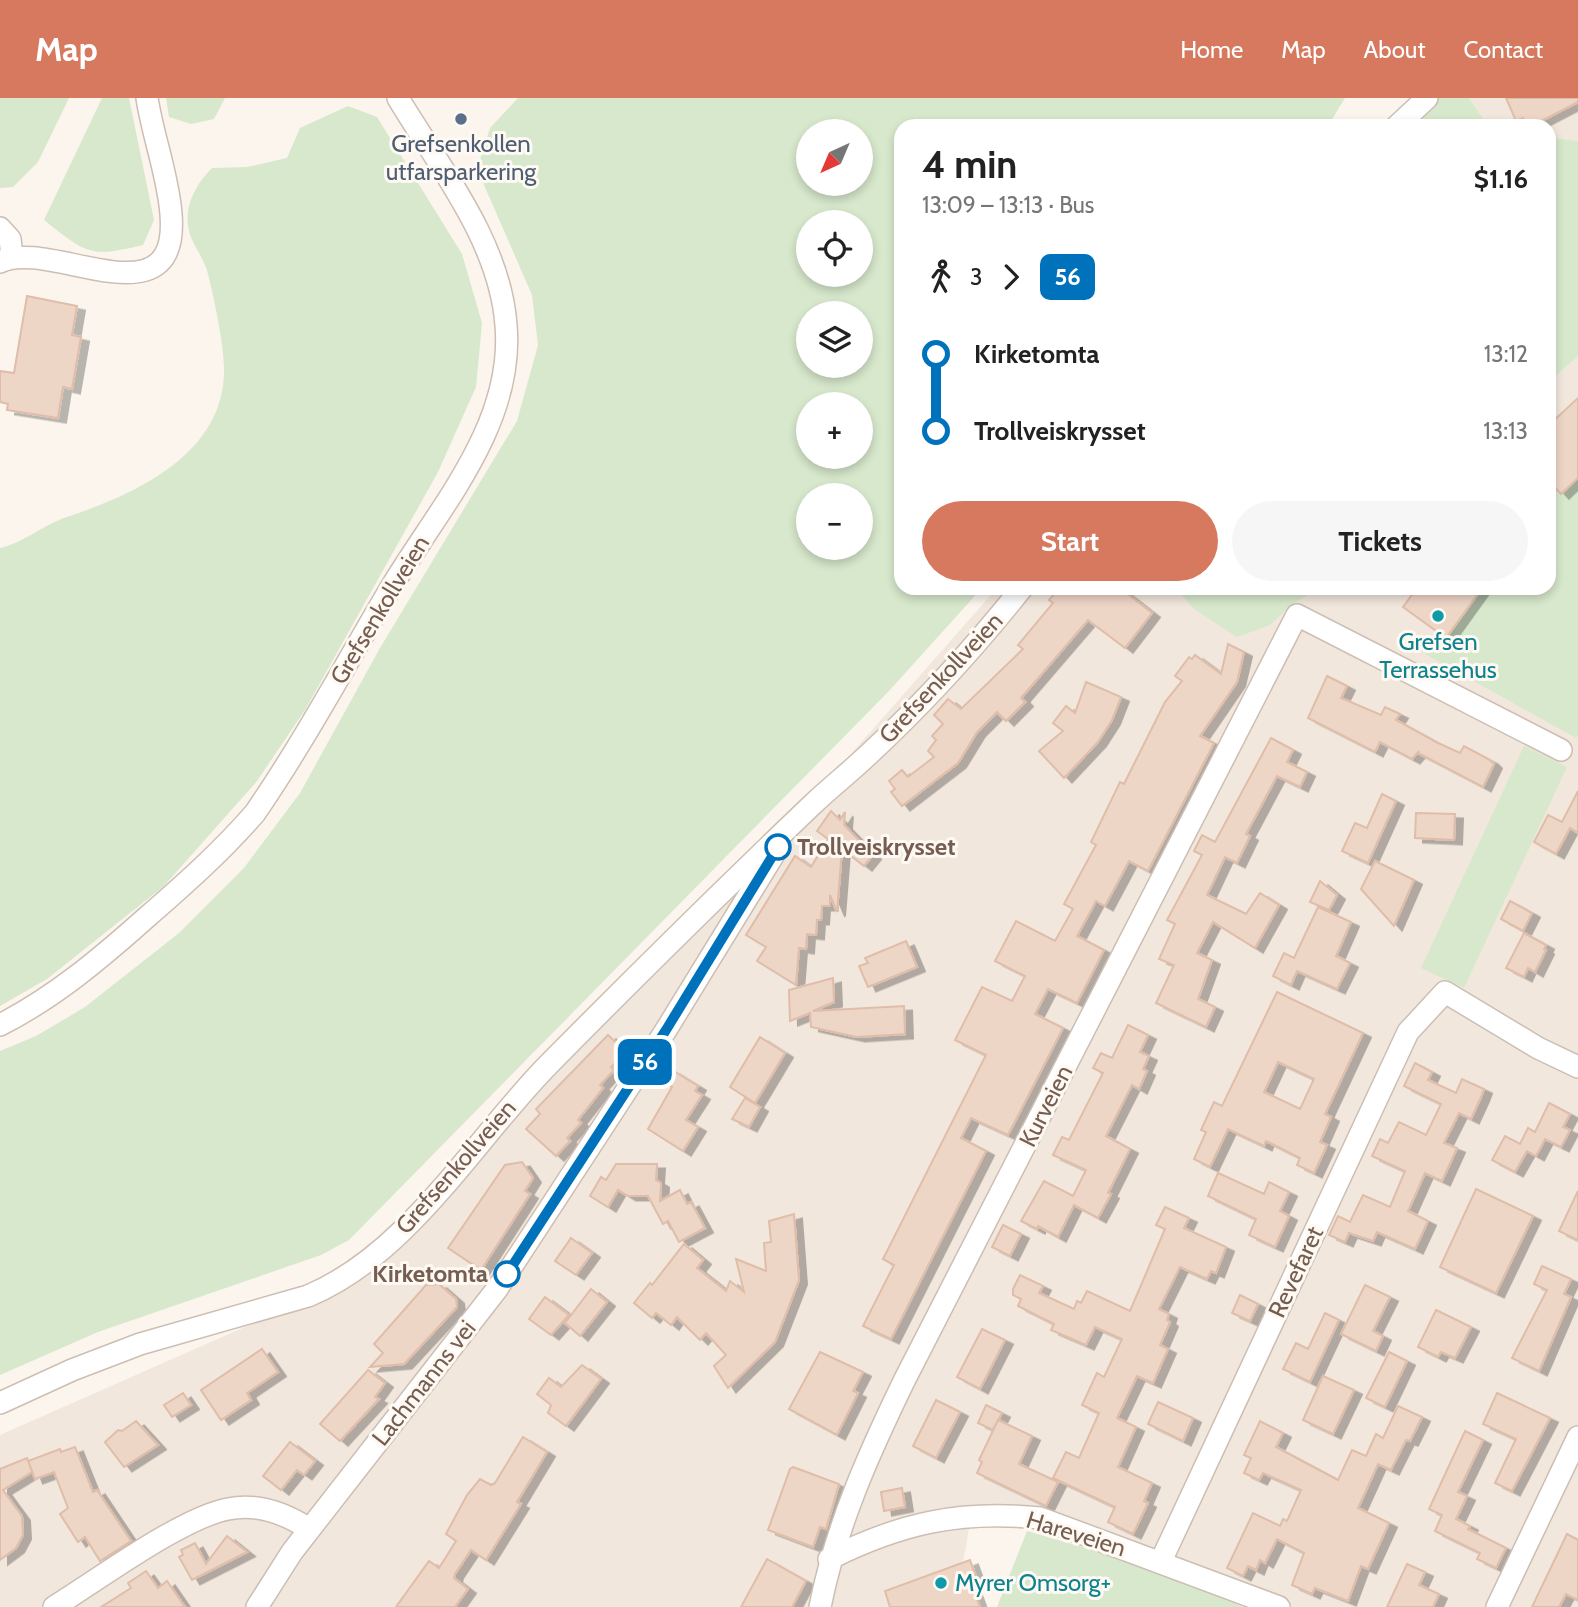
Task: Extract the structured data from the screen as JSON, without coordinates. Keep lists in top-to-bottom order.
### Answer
{
  "streets": {
    "street": [
      "Grefsenkollveien",
      "Kurveien",
      "Revefaret",
      "Lachmanns vei",
      "Hareveien"
    ]
  },
  "crossings": [
    ["Grefsenkollveien", "Lachmanns vei"],
    ["Kurveien", "Hareveien"],
    ["Revefaret", "Hareveien"]
  ],
  "places": [
    "Grefsenkollen utfarsparkering",
    "Grefsen Terrassehus",
    "Trollveiskrysset",
    "Kirketomta",
    "Myrer Omsorg+"
  ],
  "lines": ["bus line 56"],
  "north": "bottom left",
  "page": {
    "header": "Map",
    "nav": [
      "Home",
      "Map",
      "About",
      "Contact"
    ],
    "on_map": "56",
    "map_buttons": ["+", "−"],
    "heading": ["4 min", "13:09 – 13:13 · Bus", "$1.16"],
    "legs": ["3", "56"],
    "list": [
      {
        "name": "Kirketomta",
        "value": "13:12"
      },
      {
        "name": "Trollveiskrysset",
        "value": "13:13"
      }
    ],
    "buttons": ["Start", "Tickets"]
  }
}
